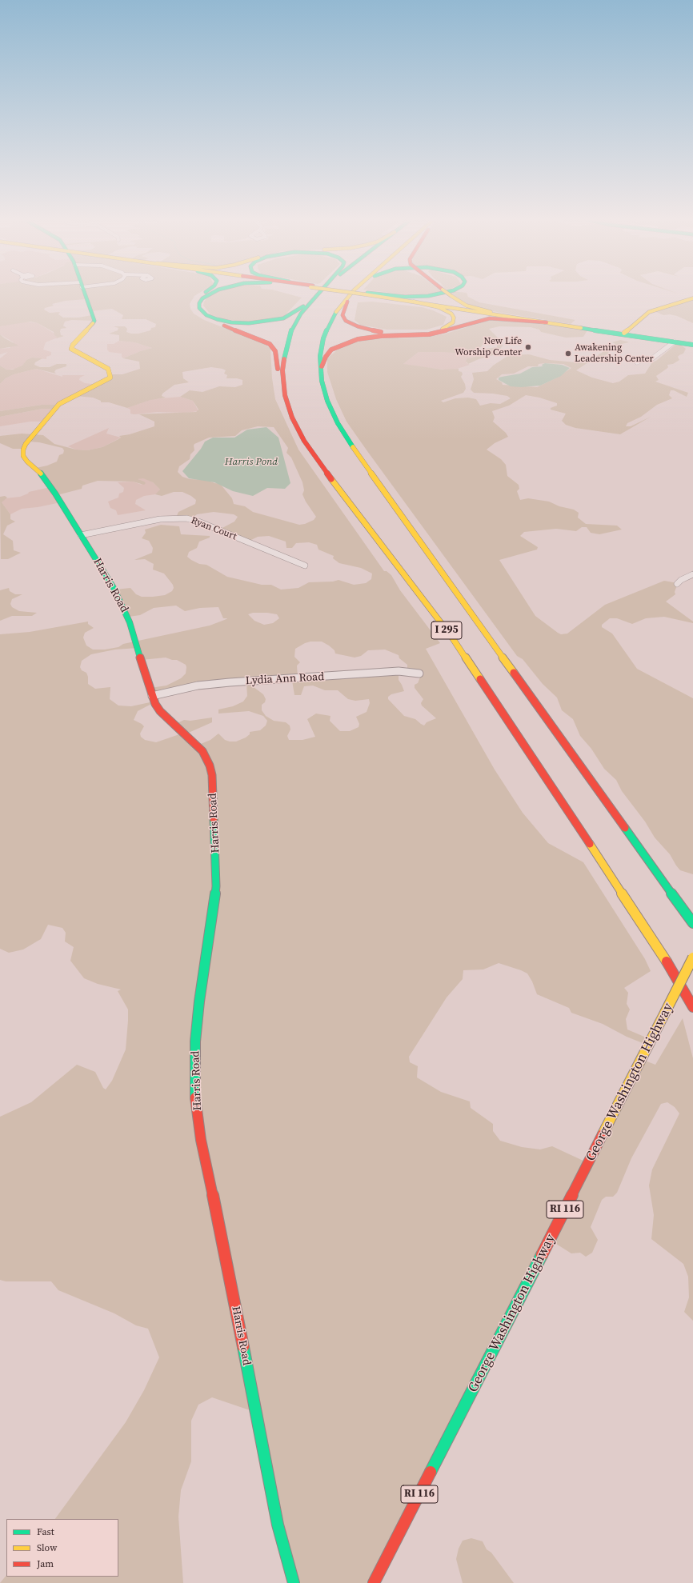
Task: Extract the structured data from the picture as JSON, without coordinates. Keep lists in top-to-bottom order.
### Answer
{
  "streets": {
    "main road": [
      "Harris Road",
      "I 295",
      "George Washington Highway",
      "RI 116"
    ],
    "street": ["Ryan Court", "Lydia Ann Road"]
  },
  "crossings": [
    ["Ryan Court", "Harris Road"],
    ["Harris Road", "Lydia Ann Road"]
  ],
  "water": ["Harris Pond"],
  "places": ["New Life Worship Center", "Awakening Leadership Center"],
  "legend": ["Fast", "Slow", "Jam"]
}
